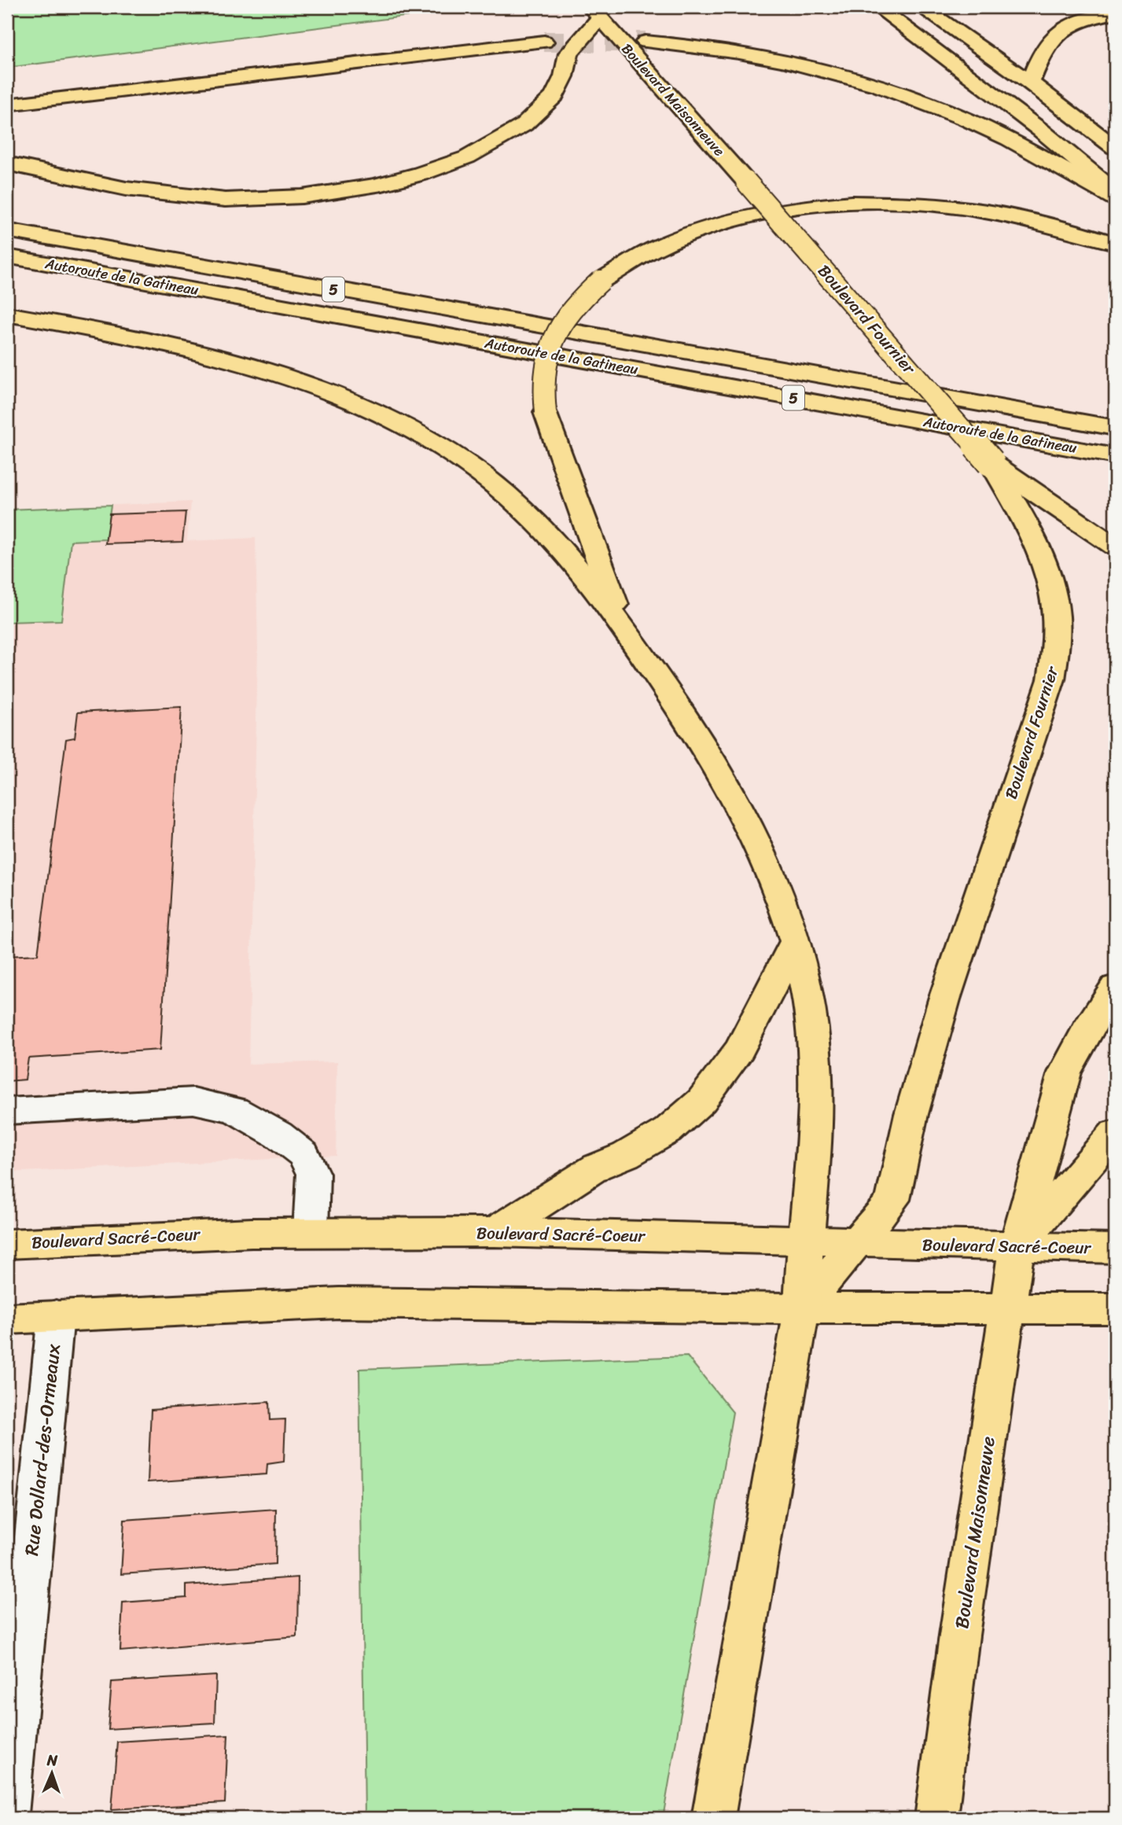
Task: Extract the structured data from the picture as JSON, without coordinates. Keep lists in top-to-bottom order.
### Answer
{
  "streets": {
    "main road": [
      "Boulevard Maisonneuve",
      "Autoroute de la Gatineau",
      "5",
      "Boulevard Fournier",
      "Boulevard Sacré-Coeur"
    ],
    "street": ["Rue Dollard-des-Ormeaux"]
  },
  "crossings": [
    ["Boulevard Maisonneuve", "Boulevard Fournier"],
    ["Boulevard Maisonneuve", "Boulevard Sacré-Coeur"],
    ["Boulevard Fournier", "Boulevard Sacré-Coeur"]
  ],
  "north": "top"
}
